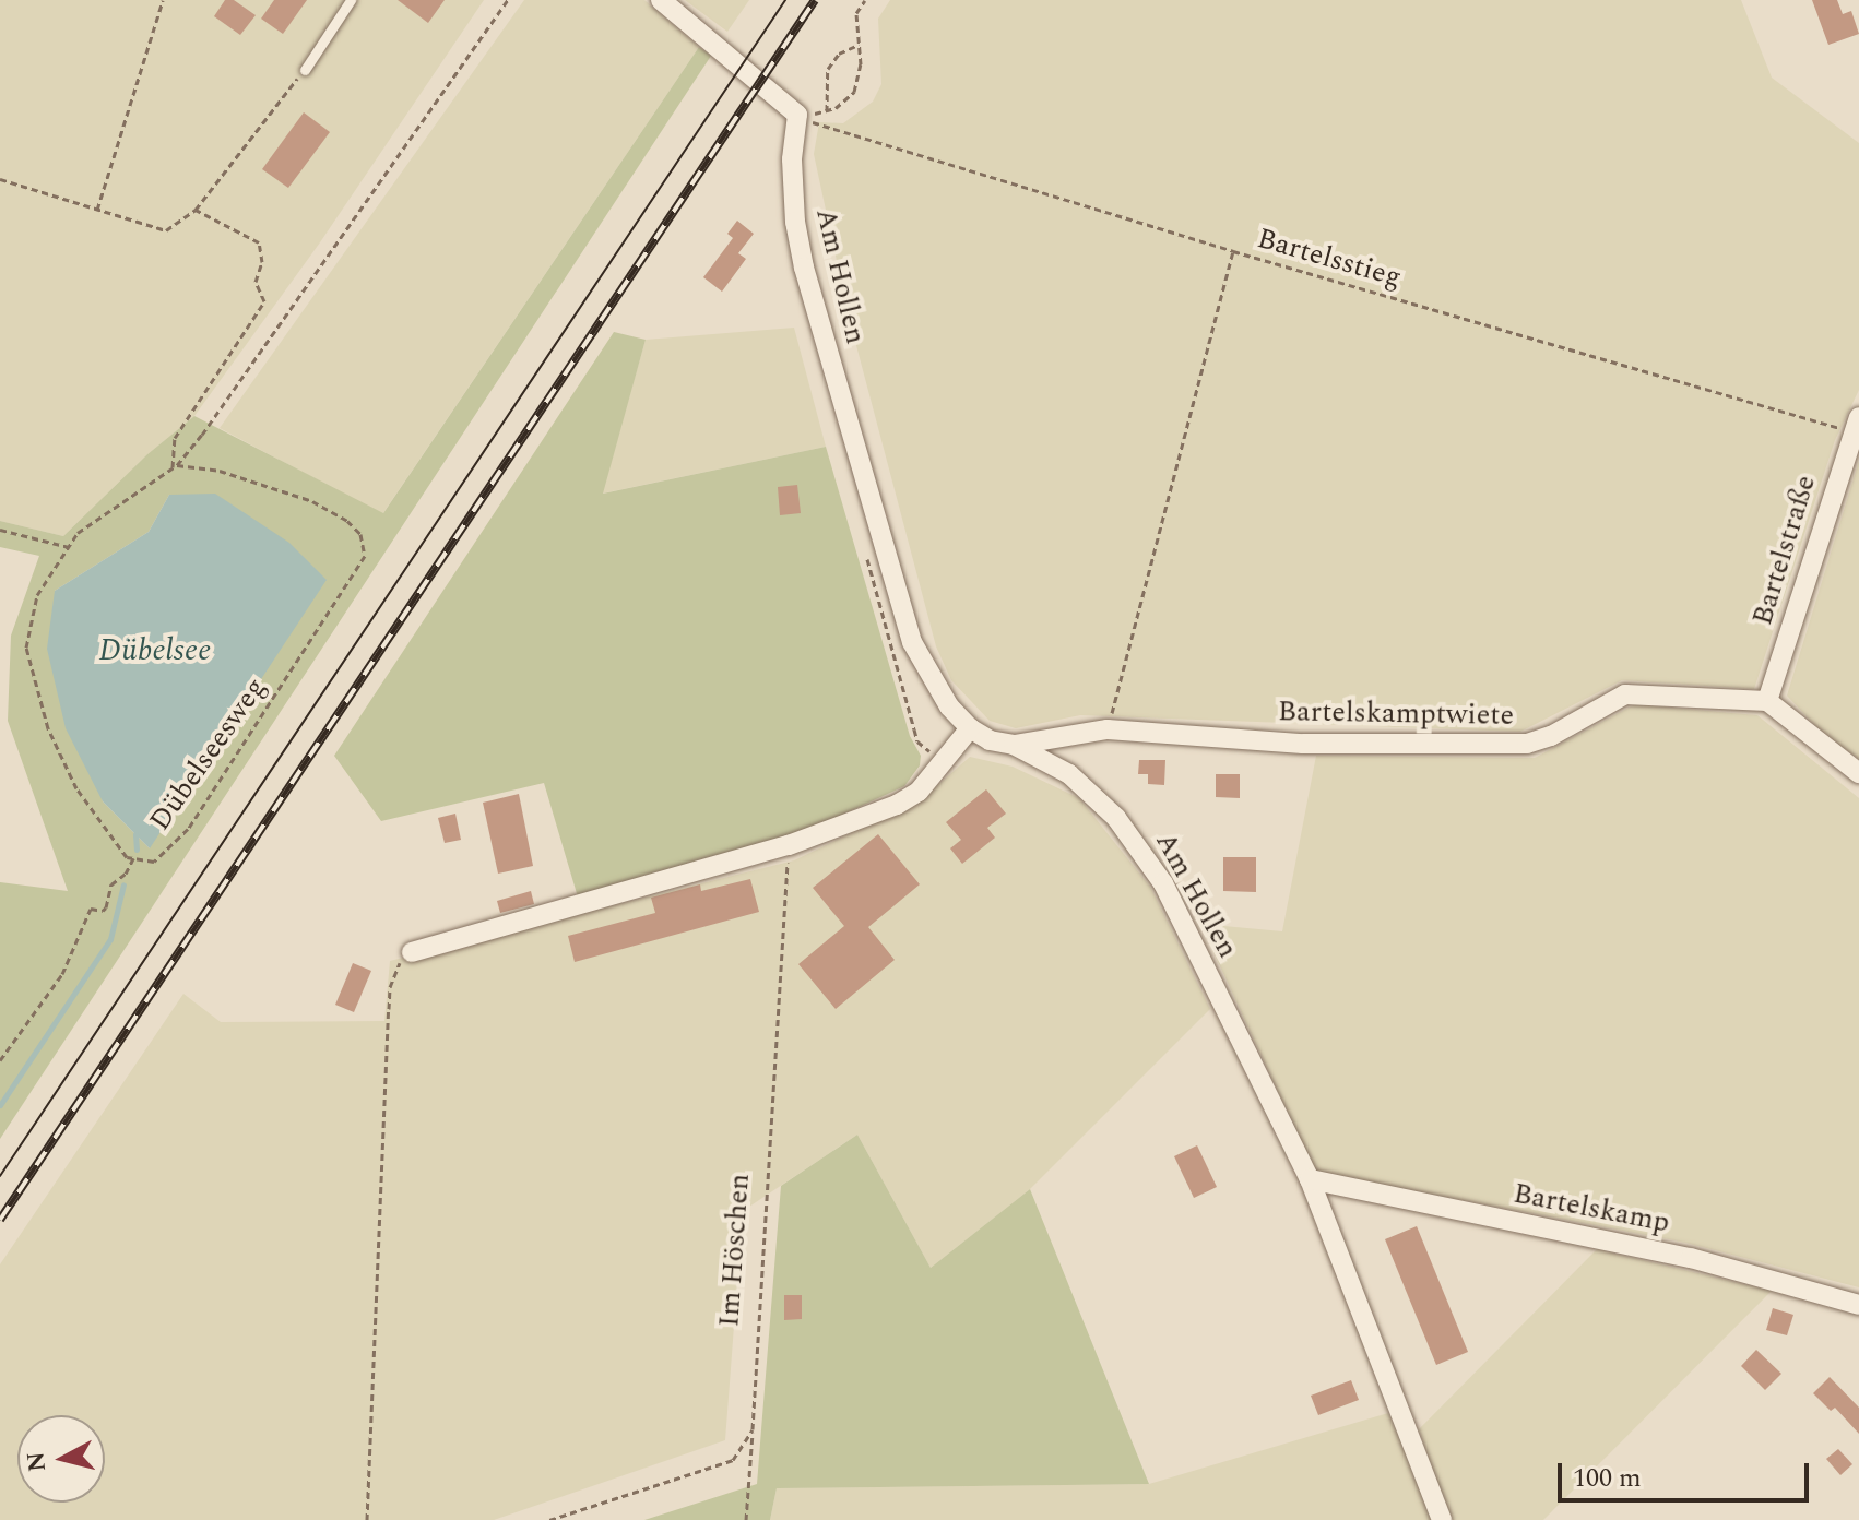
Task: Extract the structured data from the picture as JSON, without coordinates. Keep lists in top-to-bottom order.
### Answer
{
  "streets": {
    "street": [
      "Am Hollen",
      "Bartelstraße",
      "Bartelskamptwiete",
      "Bartelskamp"
    ],
    "path": ["Bartelsstieg", "Dübelseesweg", "Im Höschen"]
  },
  "crossings": [
    ["Bartelsstieg", "Am Hollen"],
    ["Bartelsstieg", "Bartelstraße"],
    ["Am Hollen", "Bartelskamptwiete"],
    ["Am Hollen", "Bartelskamp"],
    ["Bartelstraße", "Bartelskamptwiete"]
  ],
  "water": ["Dübelsee"],
  "scale_bar": "100 m",
  "north": "left"
}
